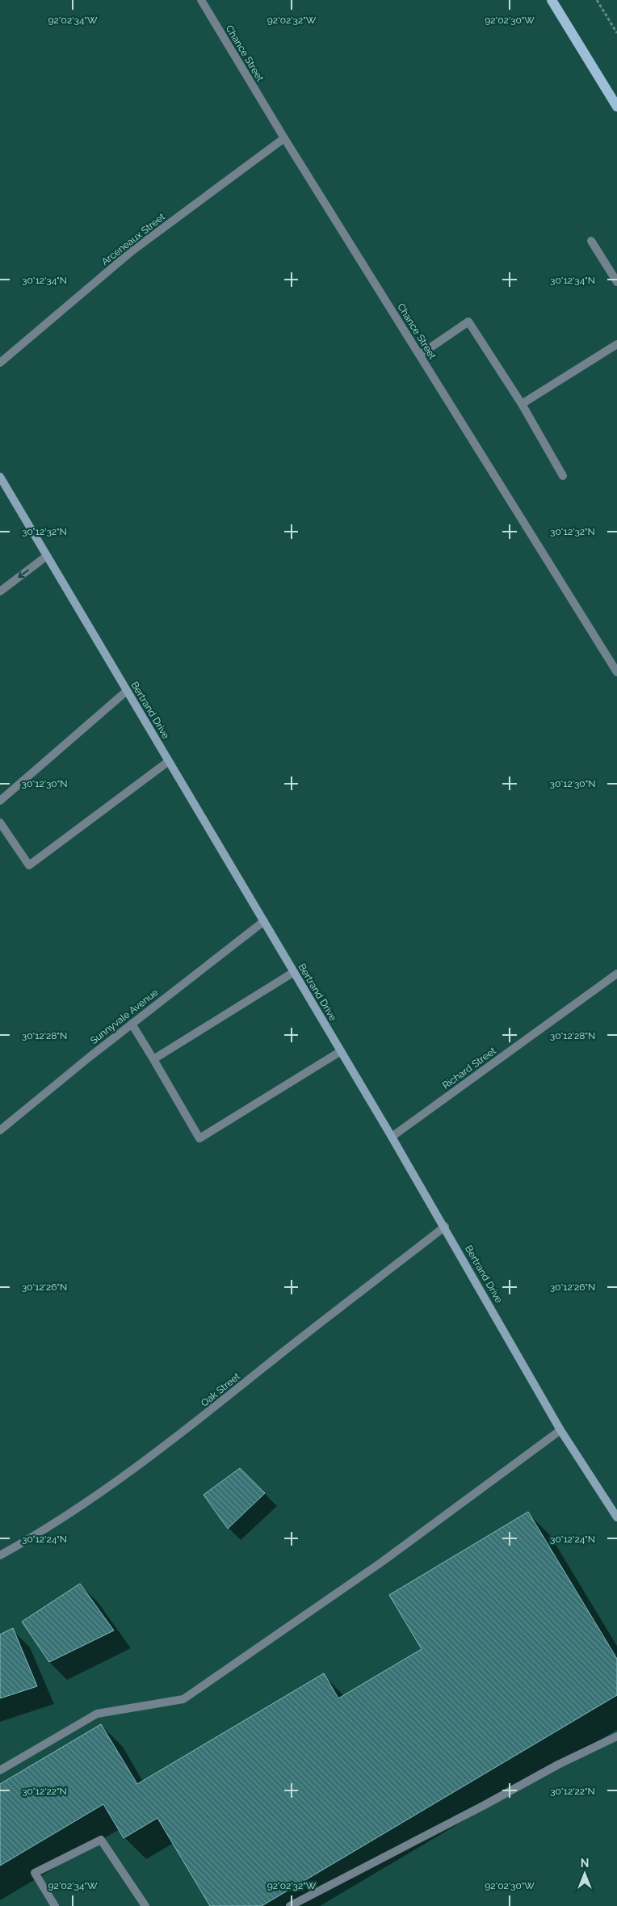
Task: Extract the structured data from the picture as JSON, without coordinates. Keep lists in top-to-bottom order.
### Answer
{
  "streets": {
    "main road": ["Bertrand Drive"],
    "street": [
      "Chance Street",
      "Arceneaux Street",
      "Sunnyvale Avenue",
      "Richard Street",
      "Oak Street"
    ]
  },
  "crossings": [
    ["Chance Street", "Arceneaux Street"],
    ["Bertrand Drive", "Sunnyvale Avenue"],
    ["Bertrand Drive", "Richard Street"],
    ["Bertrand Drive", "Oak Street"]
  ],
  "north": "top",
  "coordinates": [
    "92°02'34\"W",
    "92°02'32\"W",
    "92°02'30\"W",
    "30°12'34\"N",
    "30°12'32\"N",
    "30°12'30\"N",
    "30°12'28\"N",
    "30°12'26\"N",
    "30°12'24\"N",
    "30°12'22\"N"
  ]
}
